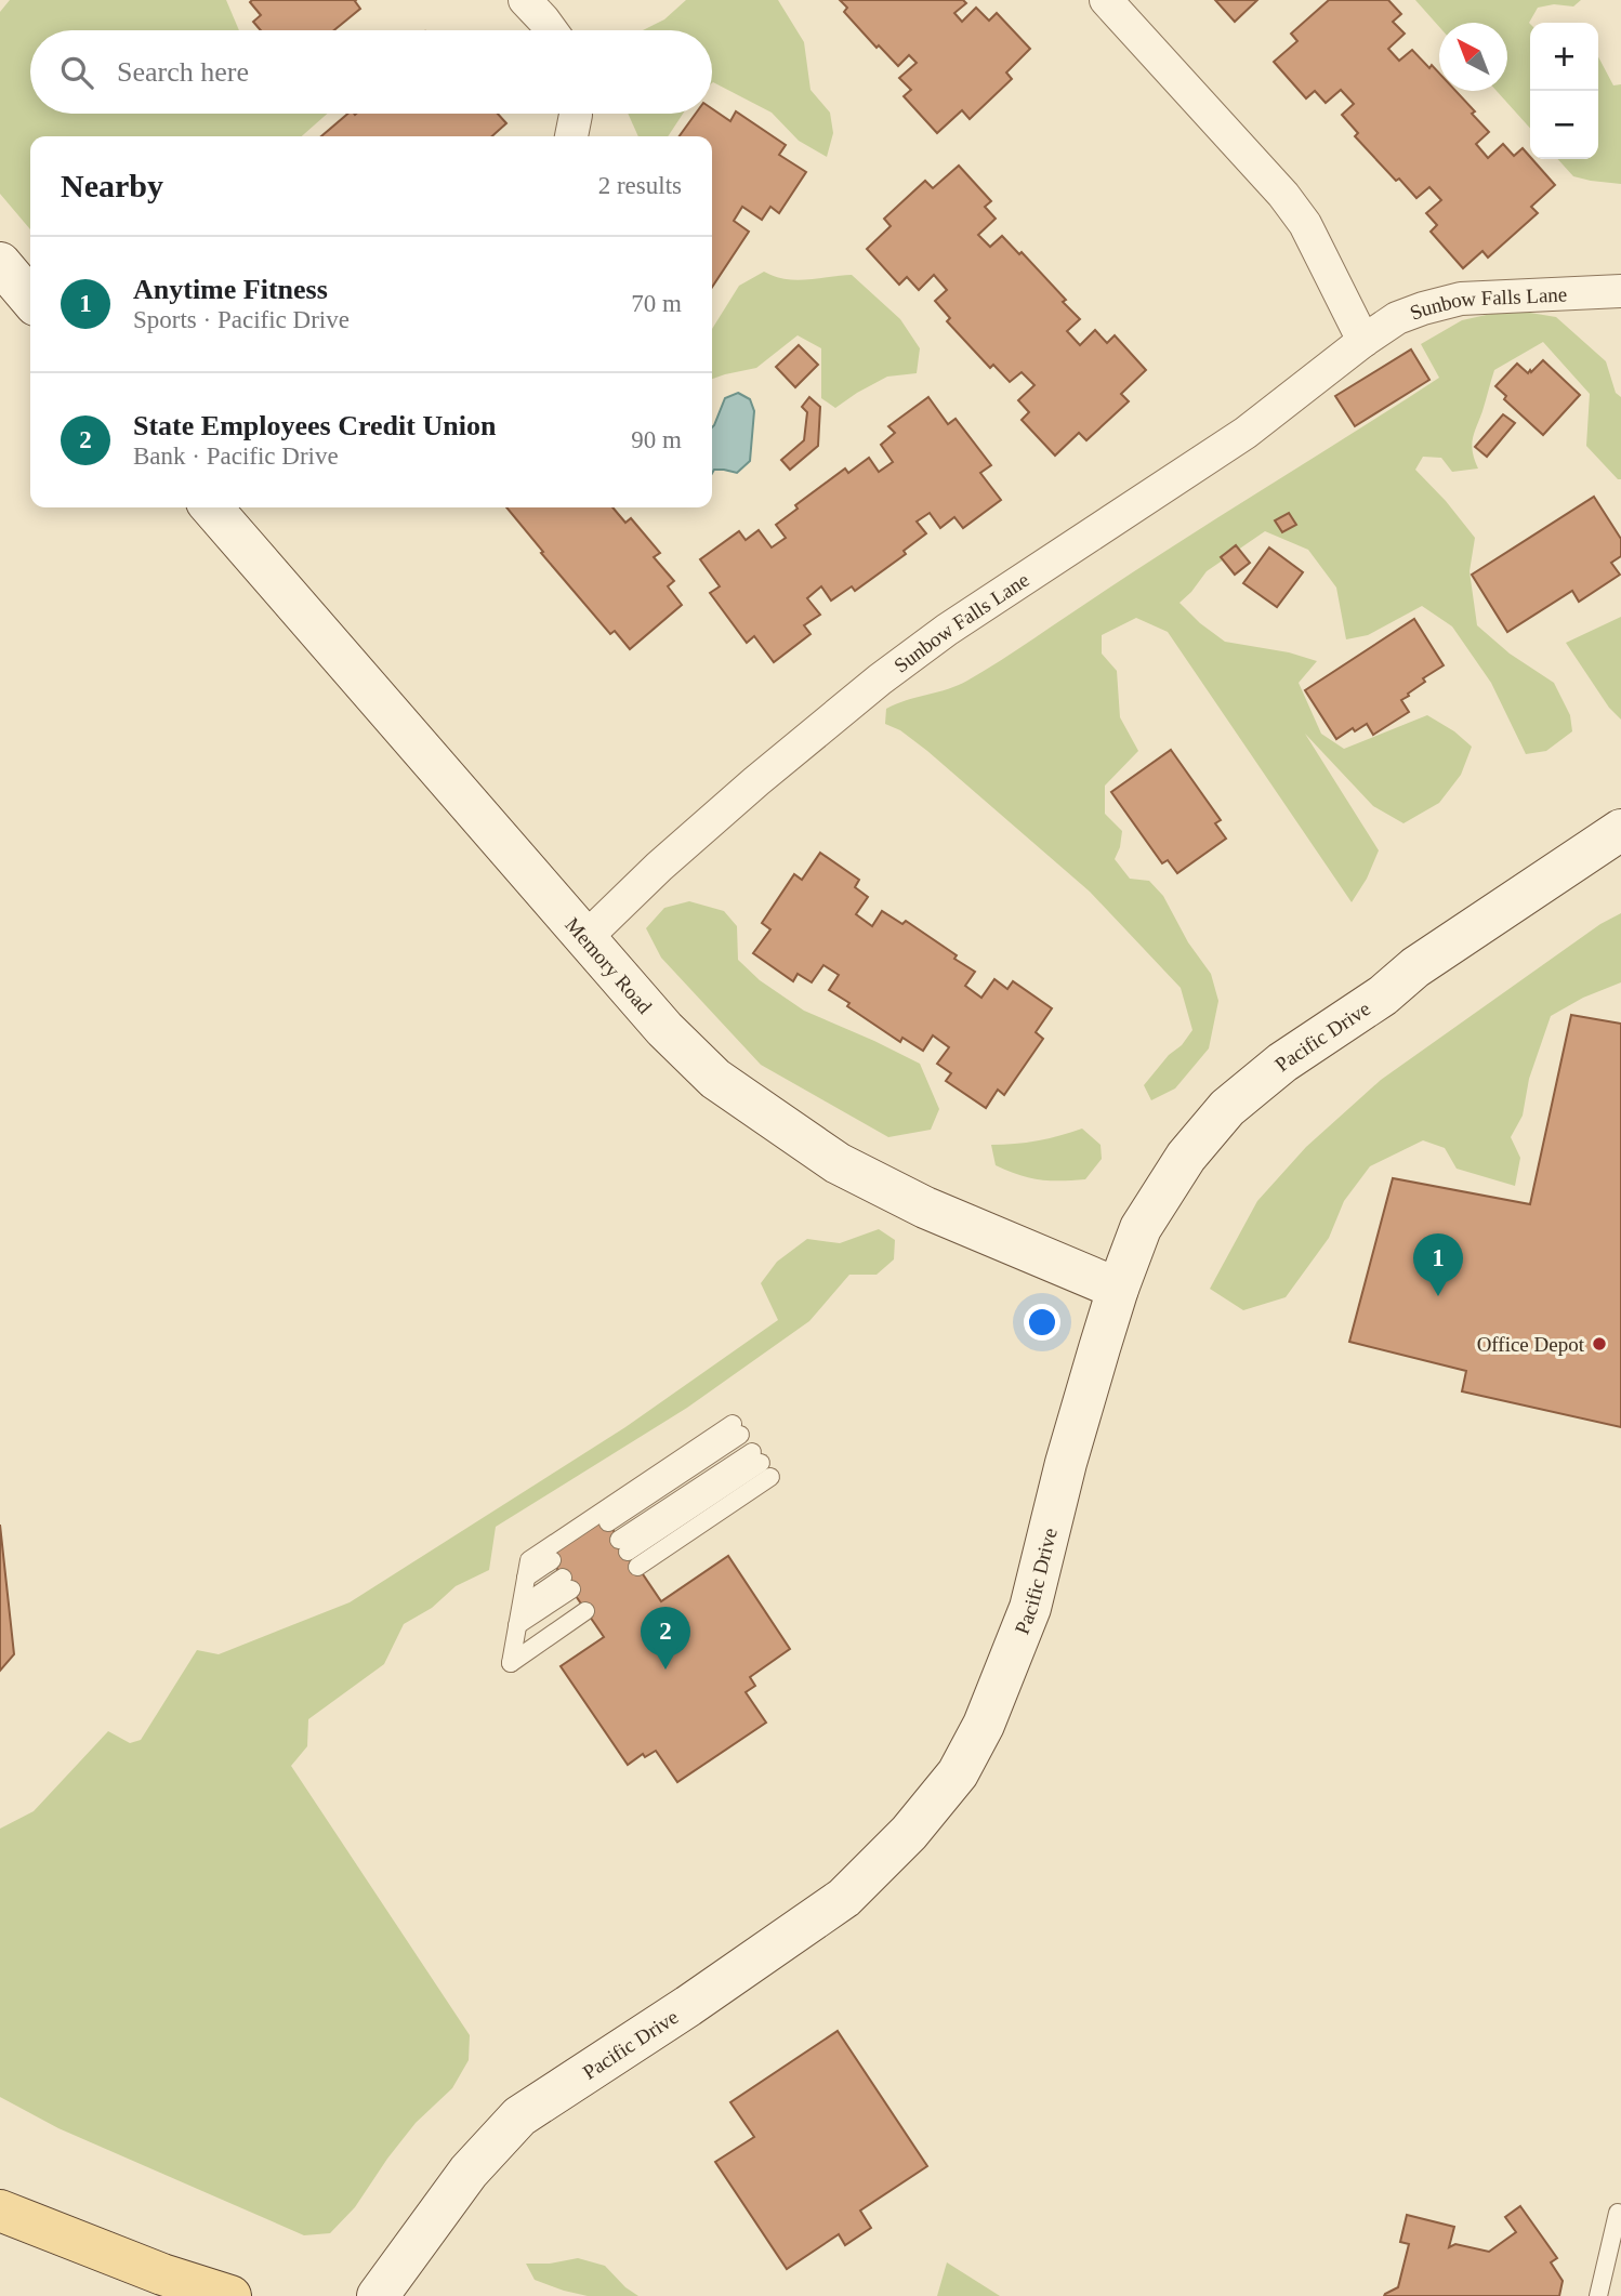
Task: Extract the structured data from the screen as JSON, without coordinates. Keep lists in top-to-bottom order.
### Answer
{
  "streets": {
    "street": ["Sunbow Falls Lane", "Memory Road", "Pacific Drive"]
  },
  "crossings": [
    ["Sunbow Falls Lane", "Memory Road"],
    ["Memory Road", "Pacific Drive"]
  ],
  "places": ["Office Depot"],
  "north": "top left",
  "page": {
    "map_buttons": ["+", "−"],
    "search": "Search here",
    "heading": ["Nearby", "2 results"],
    "list": [
      {
        "mark": "1",
        "name": "Anytime Fitness",
        "note": "Sports · Pacific Drive",
        "value": "70 m"
      },
      {
        "mark": "2",
        "name": "State Employees Credit Union",
        "note": "Bank · Pacific Drive",
        "value": "90 m"
      }
    ],
    "pins": ["1", "2"]
  }
}
